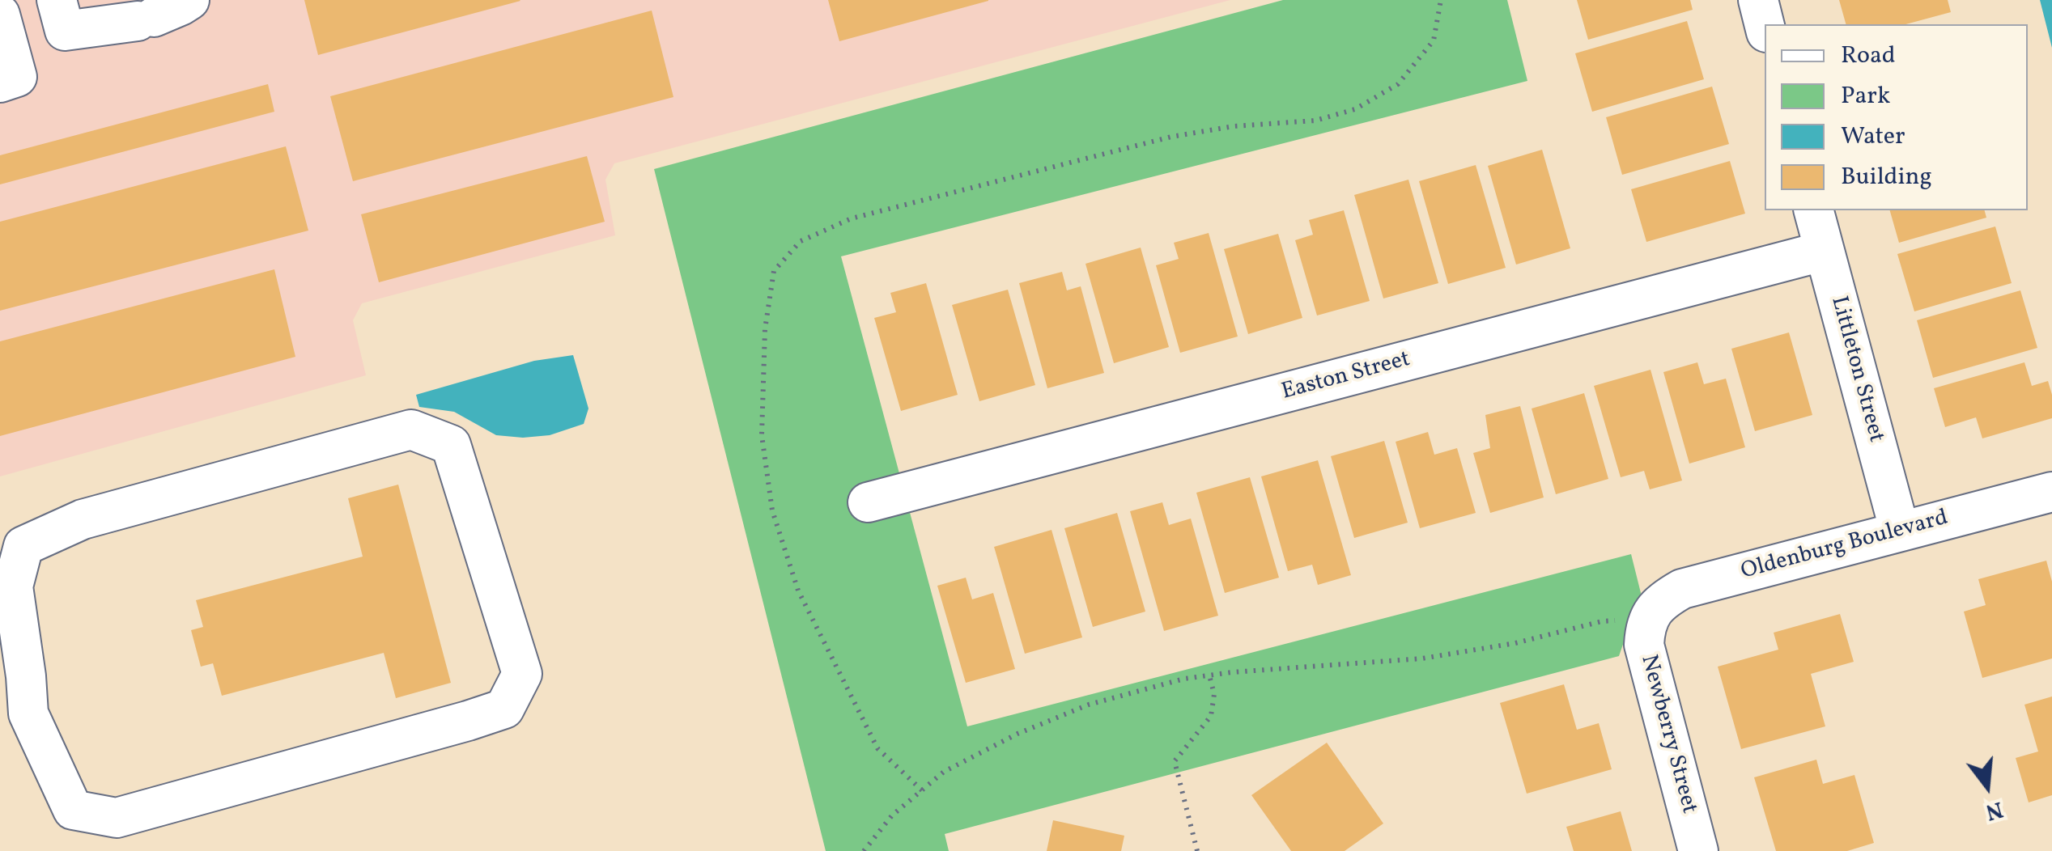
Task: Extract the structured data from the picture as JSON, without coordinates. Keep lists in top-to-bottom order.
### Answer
{
  "streets": {
    "street": [
      "Littleton Street",
      "Easton Street",
      "Oldenburg Boulevard",
      "Newberry Street"
    ]
  },
  "crossings": [
    ["Littleton Street", "Easton Street"],
    ["Littleton Street", "Oldenburg Boulevard"],
    ["Oldenburg Boulevard", "Newberry Street"]
  ],
  "legend": [
    "Road",
    "Park",
    "Water",
    "Building"
  ],
  "north": "bottom"
}
